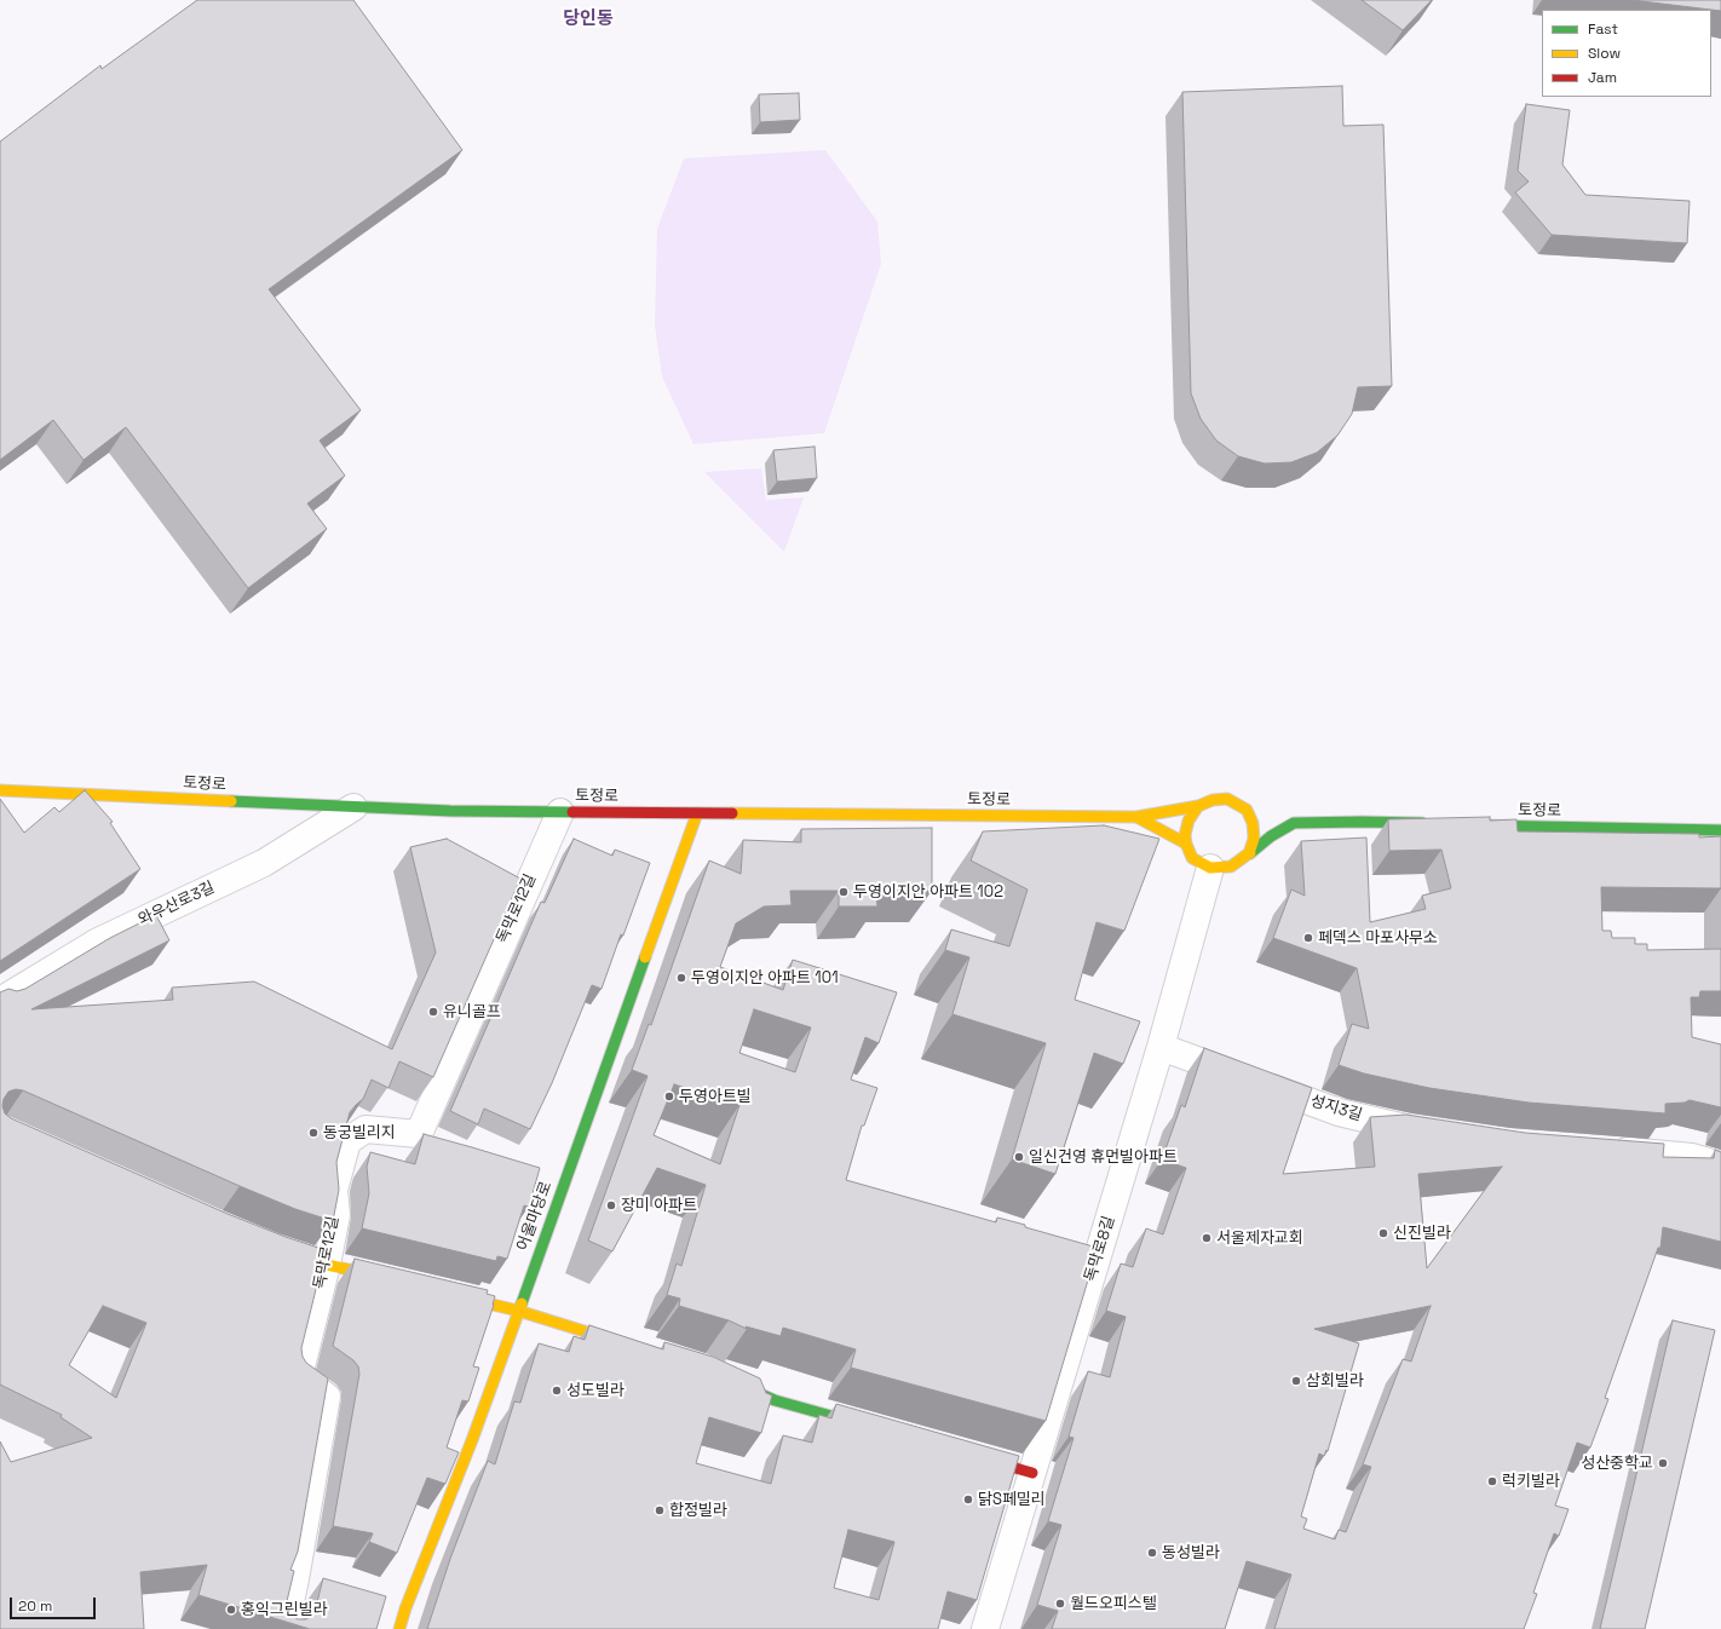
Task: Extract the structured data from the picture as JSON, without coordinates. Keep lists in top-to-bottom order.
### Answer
{
  "streets": {
    "street": [
      "토정로",
      "와우산로3길",
      "독막로12길",
      "성지3길",
      "어울마당로",
      "독막로8길"
    ]
  },
  "crossings": [
    ["토정로", "와우산로3길"],
    ["토정로", "독막로12길"],
    ["토정로", "어울마당로"],
    ["토정로", "독막로8길"],
    ["성지3길", "독막로8길"]
  ],
  "districts": ["당인동"],
  "places": [
    "두영이지안 아파트 102",
    "페덱스 마포사무소",
    "두영이지안 아파트 101",
    "유니골프",
    "두영아트빌",
    "동궁빌리지",
    "일신건영 휴먼빌아파트",
    "장미 아파트",
    "신진빌라",
    "서울제자교회",
    "삼회빌라",
    "성도빌라",
    "성산중학교",
    "럭키빌라",
    "닭S페밀리",
    "합정빌라",
    "동성빌라",
    "월드오피스텔",
    "홍익그린빌라"
  ],
  "legend": ["Fast", "Slow", "Jam"],
  "scale_bar": "20 m"
}
